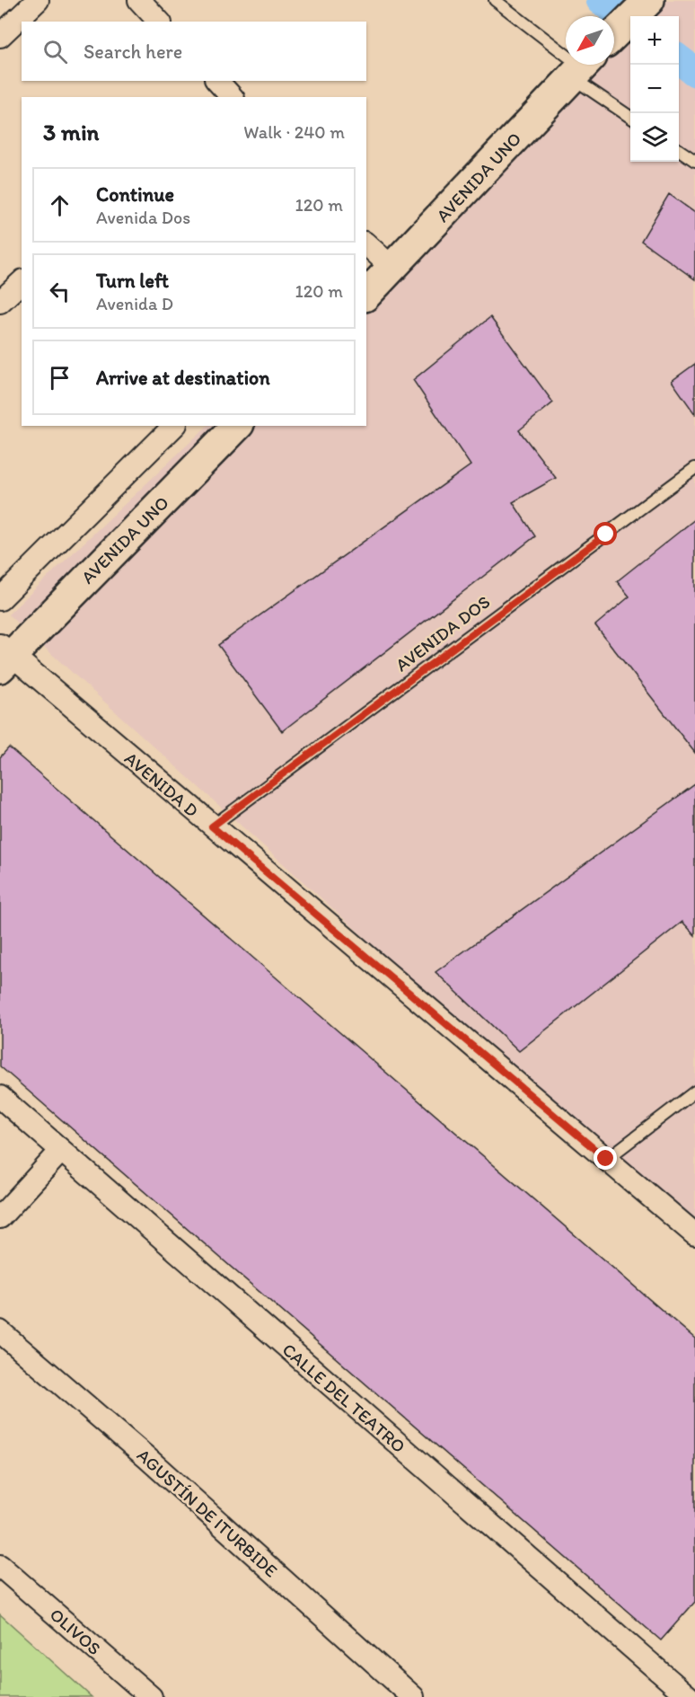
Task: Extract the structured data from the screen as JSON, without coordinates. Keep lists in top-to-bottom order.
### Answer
{
  "streets": {
    "street": [
      "AVENIDA UNO",
      "AVENIDA D",
      "CALLE DEL TEATRO",
      "AGUSTÍN DE ITURBIDE",
      "OLIVOS"
    ],
    "lane": ["AVENIDA DOS"]
  },
  "crossings": [
    ["AVENIDA UNO", "AVENIDA D"],
    ["AVENIDA DOS", "AVENIDA D"]
  ],
  "north": "bottom left",
  "page": {
    "map_buttons": ["+", "−"],
    "search": "Search here",
    "heading": ["3 min", "Walk · 240 m"],
    "list": [
      ["Continue", "Avenida Dos", "120 m"],
      ["Turn left", "Avenida D", "120 m"],
      "Arrive at destination"
    ]
  }
}
